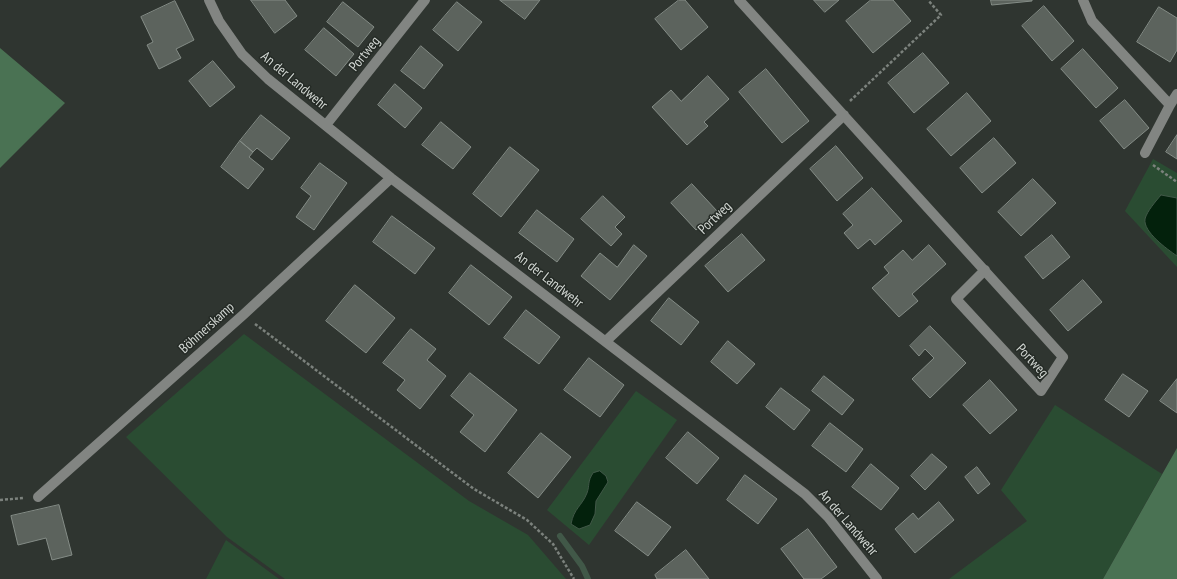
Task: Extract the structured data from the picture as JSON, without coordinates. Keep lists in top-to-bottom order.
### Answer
{
  "streets": {
    "street": ["Portweg", "An der Landwehr", "Böhmerskamp"]
  },
  "crossings": [
    ["Portweg", "An der Landwehr"],
    ["An der Landwehr", "Böhmerskamp"]
  ]
}
